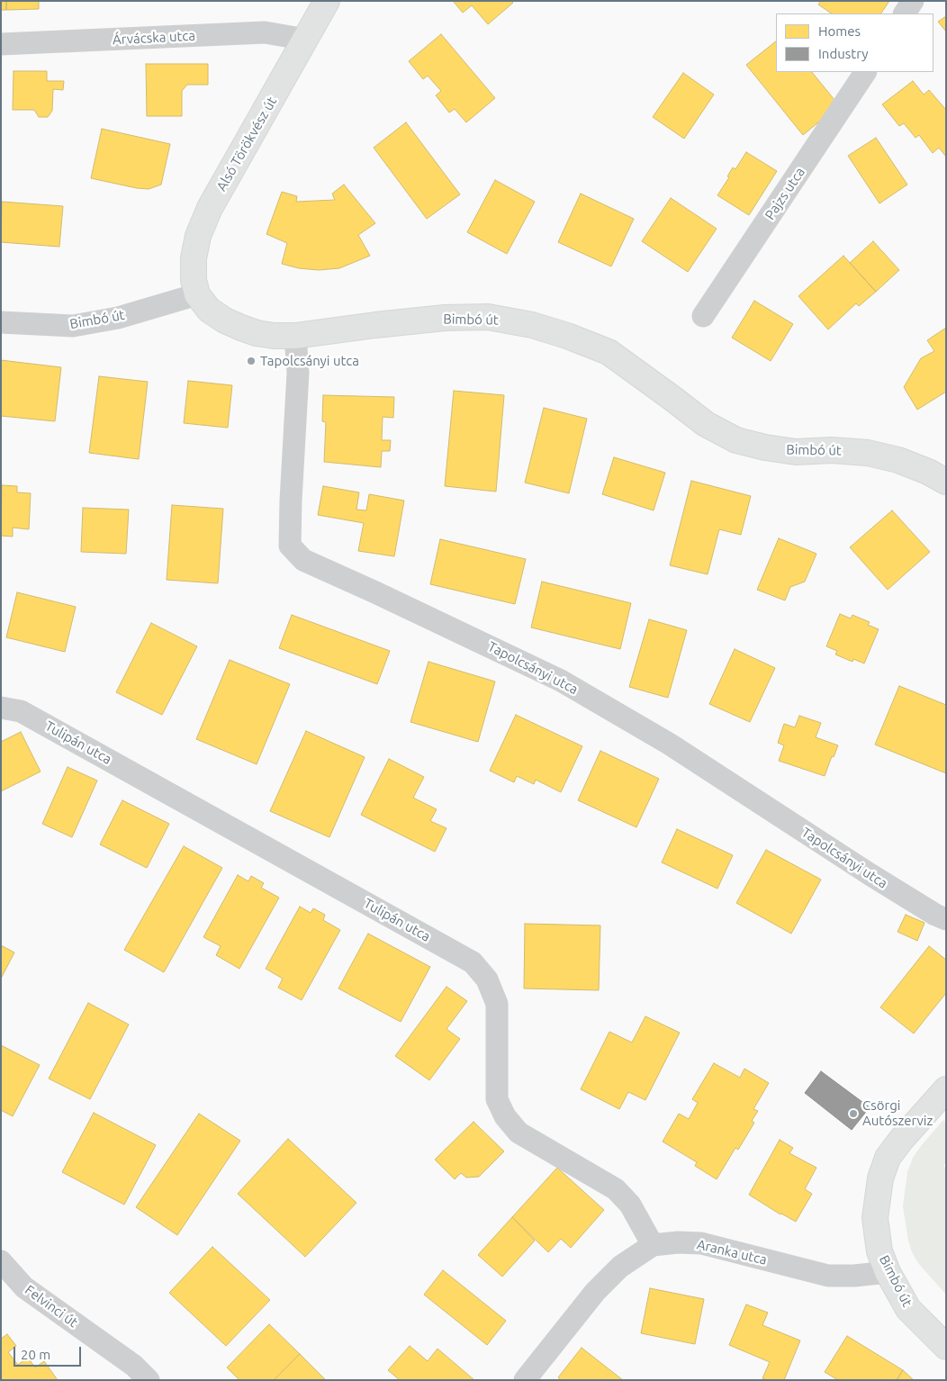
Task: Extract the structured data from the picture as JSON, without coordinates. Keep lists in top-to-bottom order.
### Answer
{
  "streets": {
    "street": [
      "Árvácska utca",
      "Alsó Törökvész út",
      "Pajzs utca",
      "Bimbó út",
      "Tapolcsányi utca",
      "Tulipán utca",
      "Aranka utca",
      "Felvinci út"
    ]
  },
  "crossings": [
    ["Árvácska utca", "Alsó Törökvész út"],
    ["Alsó Törökvész út", "Bimbó út"],
    ["Bimbó út", "Tapolcsányi utca"],
    ["Bimbó út", "Aranka utca"],
    ["Tulipán utca", "Aranka utca"]
  ],
  "places": ["Tapolcsányi utca", "Csörgi Autószerviz"],
  "legend": ["Homes", "Industry"],
  "scale_bar": "20 m"
}
